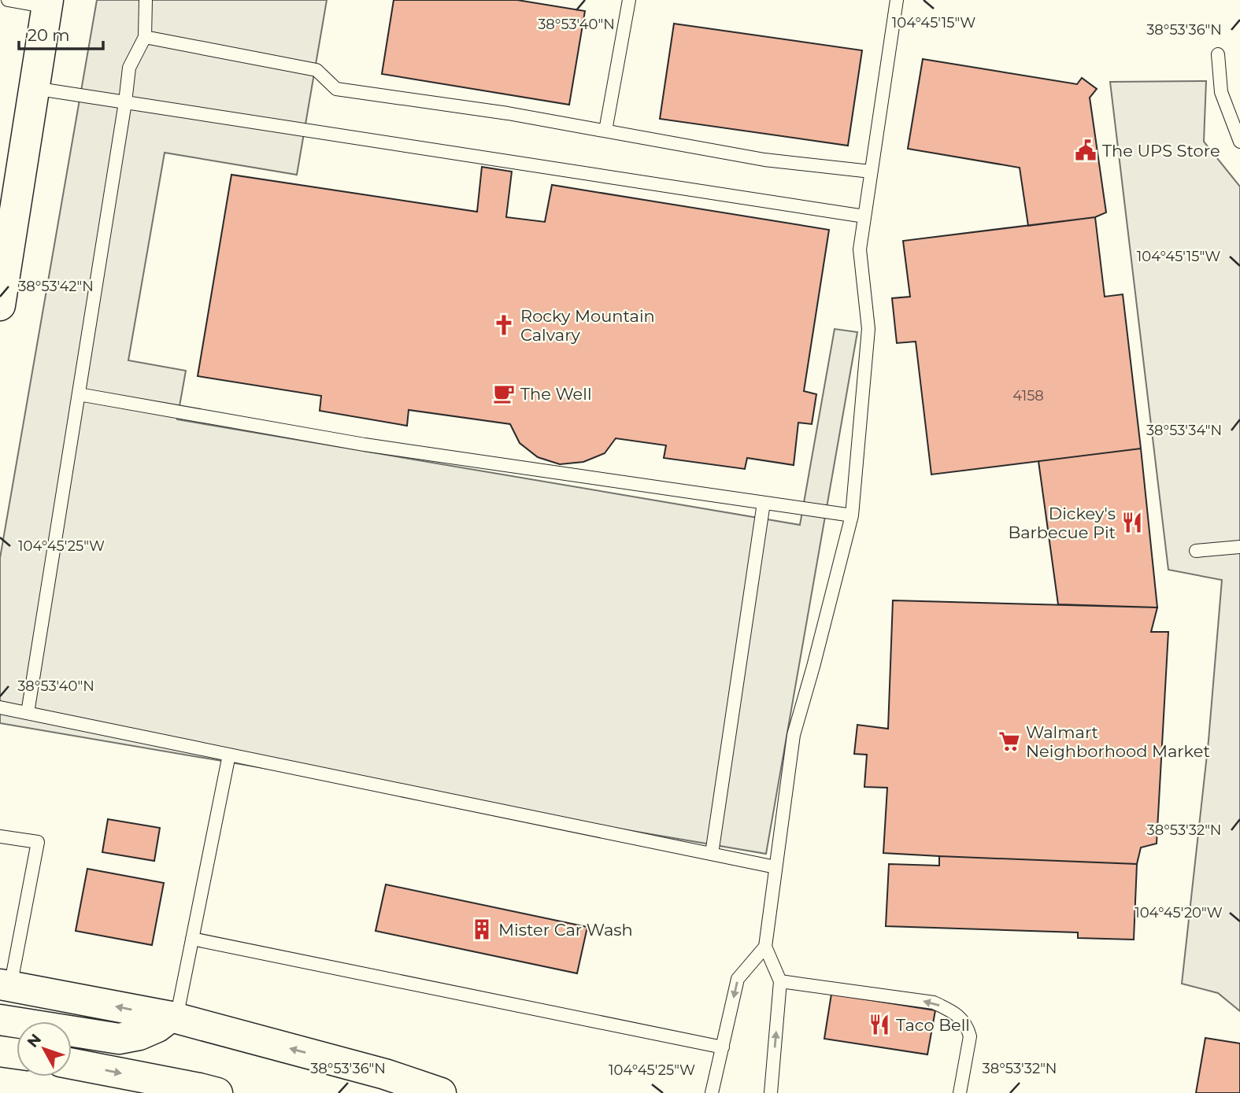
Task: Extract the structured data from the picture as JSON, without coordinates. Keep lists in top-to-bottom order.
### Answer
{
  "places": {
    "public building": ["The UPS Store"],
    "church": ["Rocky Mountain Calvary"],
    "cafe": ["The Well"],
    "restaurant": ["Dickey's Barbecue Pit", "Taco Bell"],
    "supermarket": ["Walmart Neighborhood Market"],
    "building": ["Mister Car Wash"]
  },
  "house_numbers": ["4158"],
  "scale_bar": "20 m",
  "north": "top left",
  "coordinates": [
    "104°45'15\"W",
    "38°53'40\"N",
    "38°53'36\"N",
    "38°53'42\"N",
    "38°53'34\"N",
    "104°45'25\"W",
    "38°53'32\"N",
    "104°45'20\"W"
  ]
}
